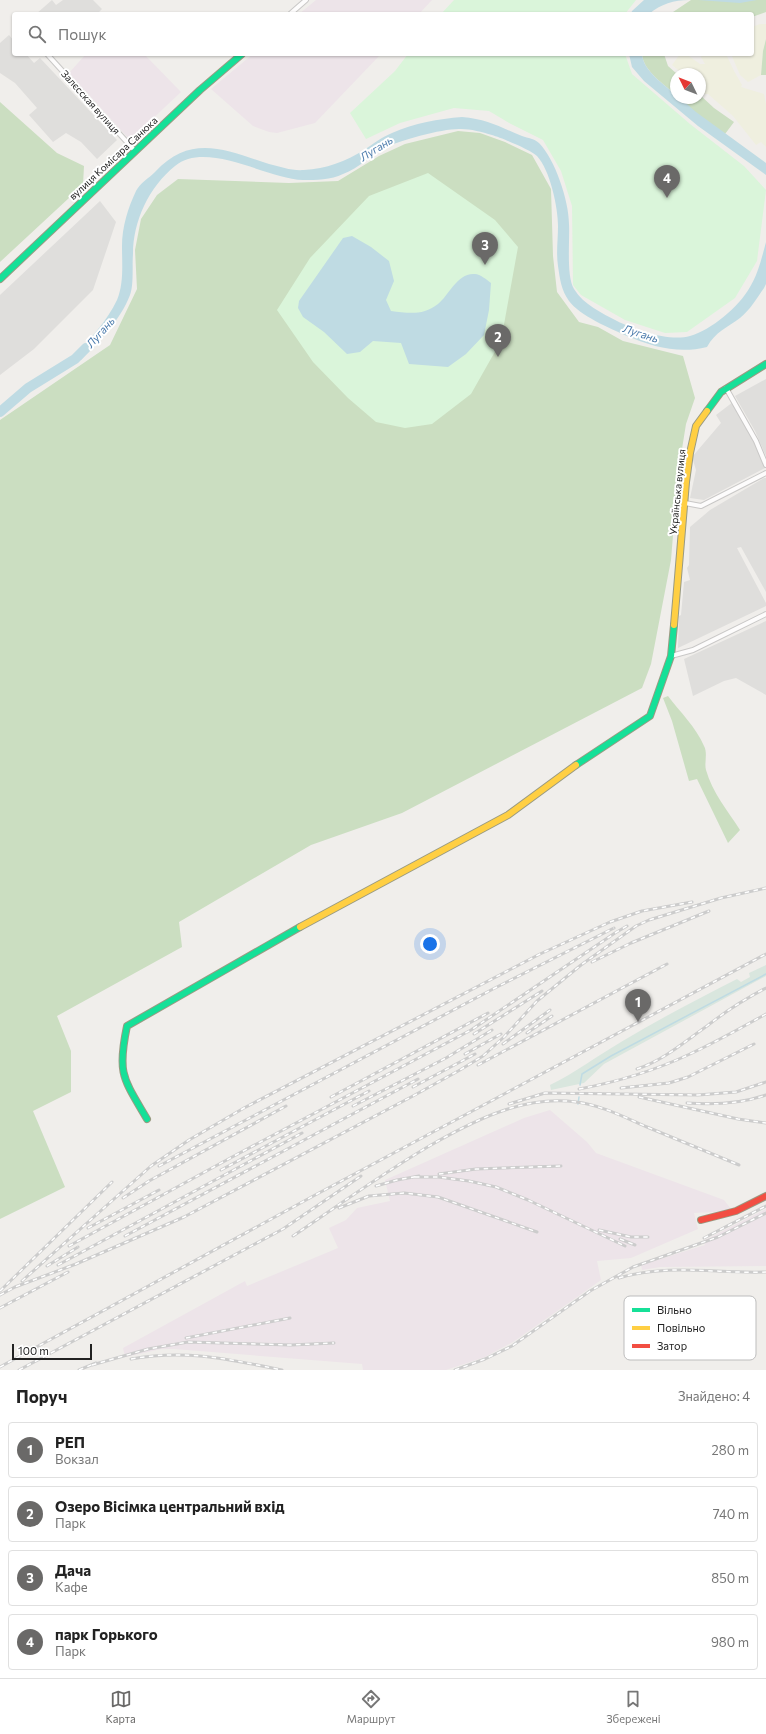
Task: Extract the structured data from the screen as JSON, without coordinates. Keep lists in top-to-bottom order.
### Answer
{
  "streets": {
    "street": ["Залєсская вулиця", "вулиця Комісара Санюка", "Українська вулиця"]
  },
  "crossings": [
    ["Залєсская вулиця", "вулиця Комісара Санюка"]
  ],
  "water": ["Лугань"],
  "legend": ["Вільно", "Повільно", "Затор"],
  "scale_bar": "100 m",
  "north": "top left",
  "page": {
    "search": "Пошук",
    "pins": [
      "4",
      "3",
      "2",
      "1"
    ],
    "scale": "100 m",
    "heading": ["Поруч", "Знайдено: 4"],
    "list": [
      {
        "mark": "1",
        "name": "РЕП",
        "note": "Вокзал",
        "value": "280 m"
      },
      {
        "mark": "2",
        "name": "Озеро Вісімка центральний вхід",
        "note": "Парк",
        "value": "740 m"
      },
      {
        "mark": "3",
        "name": "Дача",
        "note": "Кафе",
        "value": "850 m"
      },
      {
        "mark": "4",
        "name": "парк Горького",
        "note": "Парк",
        "value": "980 m"
      }
    ],
    "nav": ["Карта", "Маршрут", "Збережені"]
  }
}
